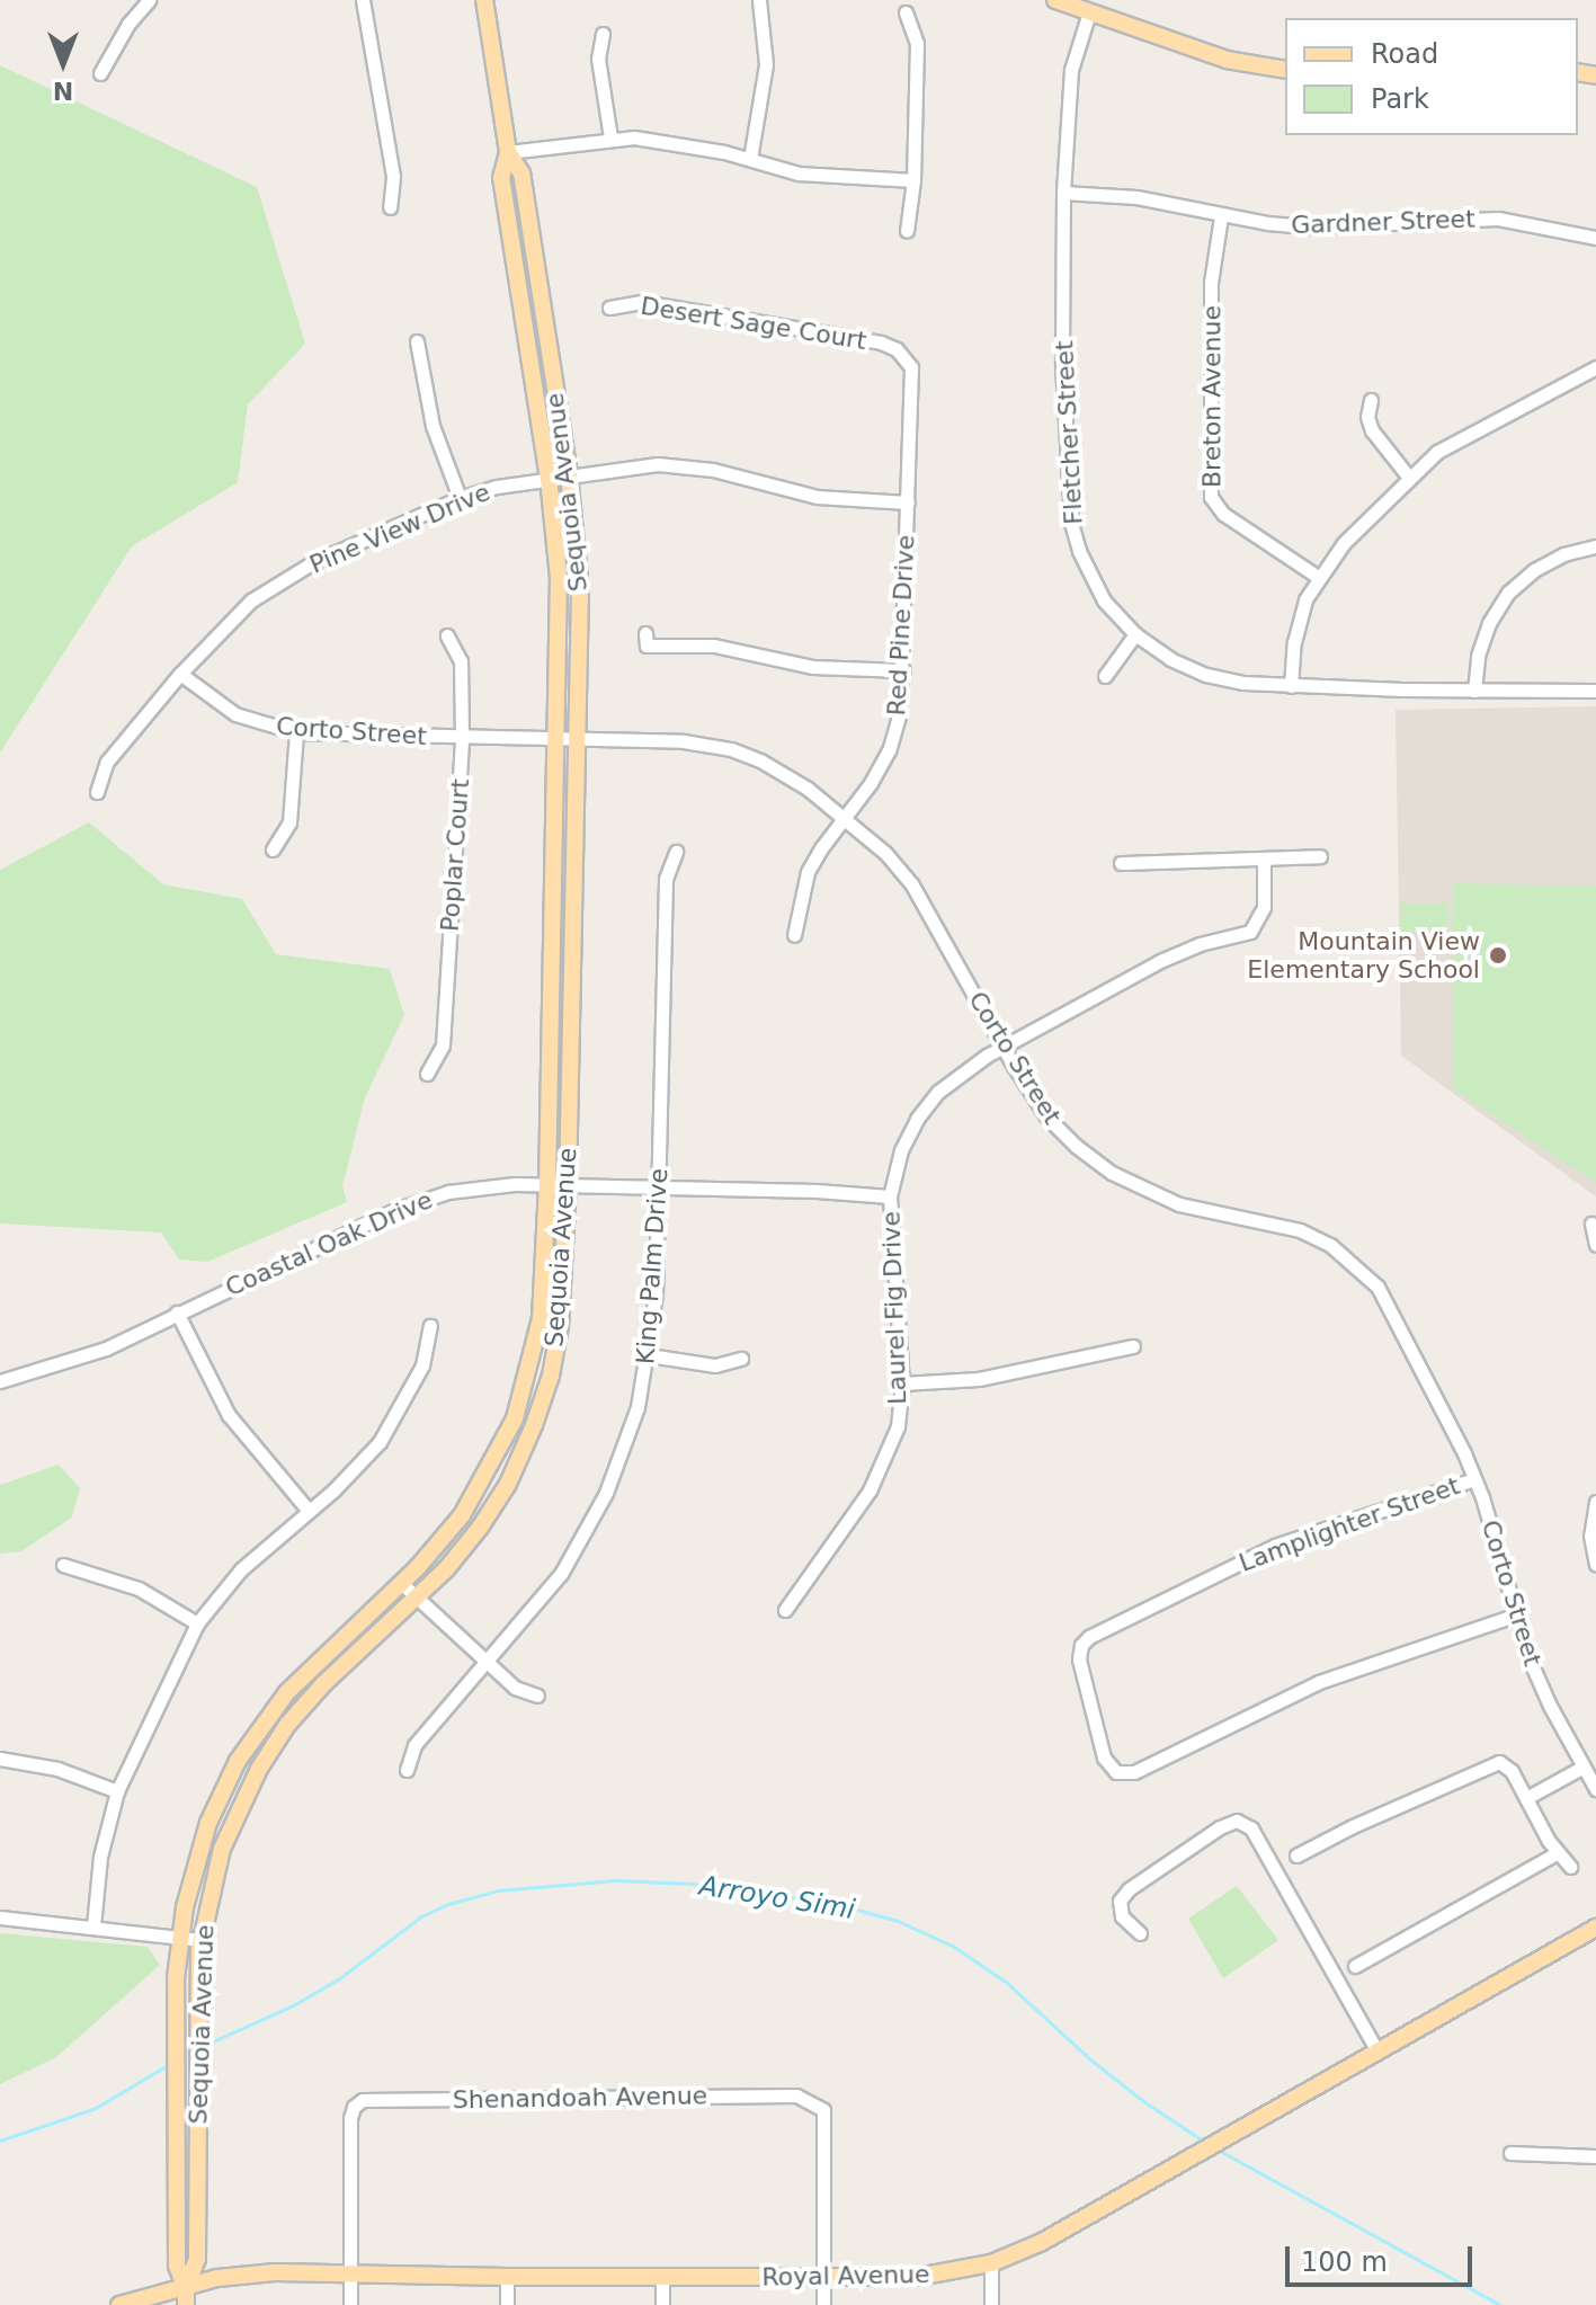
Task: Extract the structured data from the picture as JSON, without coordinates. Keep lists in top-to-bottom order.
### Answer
{
  "streets": {
    "main road": ["Sequoia Avenue", "Royal Avenue"],
    "street": [
      "Gardner Street",
      "Desert Sage Court",
      "Breton Avenue",
      "Fletcher Street",
      "Pine View Drive",
      "Red Pine Drive",
      "Corto Street",
      "Poplar Court",
      "Coastal Oak Drive",
      "King Palm Drive",
      "Laurel Fig Drive",
      "Lamplighter Street",
      "Shenandoah Avenue"
    ]
  },
  "crossings": [
    ["Gardner Street", "Breton Avenue"],
    ["Gardner Street", "Fletcher Street"],
    ["Desert Sage Court", "Red Pine Drive"],
    ["Sequoia Avenue", "Pine View Drive"],
    ["Sequoia Avenue", "Corto Street"],
    ["Sequoia Avenue", "Coastal Oak Drive"],
    ["Sequoia Avenue", "Royal Avenue"],
    ["Pine View Drive", "Red Pine Drive"],
    ["Pine View Drive", "Corto Street"],
    ["Red Pine Drive", "Corto Street"],
    ["Corto Street", "Poplar Court"],
    ["Corto Street", "Laurel Fig Drive"],
    ["Corto Street", "Lamplighter Street"],
    ["Coastal Oak Drive", "King Palm Drive"],
    ["Coastal Oak Drive", "Laurel Fig Drive"],
    ["Shenandoah Avenue", "Royal Avenue"]
  ],
  "water": ["Arroyo Simi"],
  "places": ["Mountain View Elementary School"],
  "legend": ["Road", "Park"],
  "scale_bar": "100 m",
  "north": "bottom"
}
